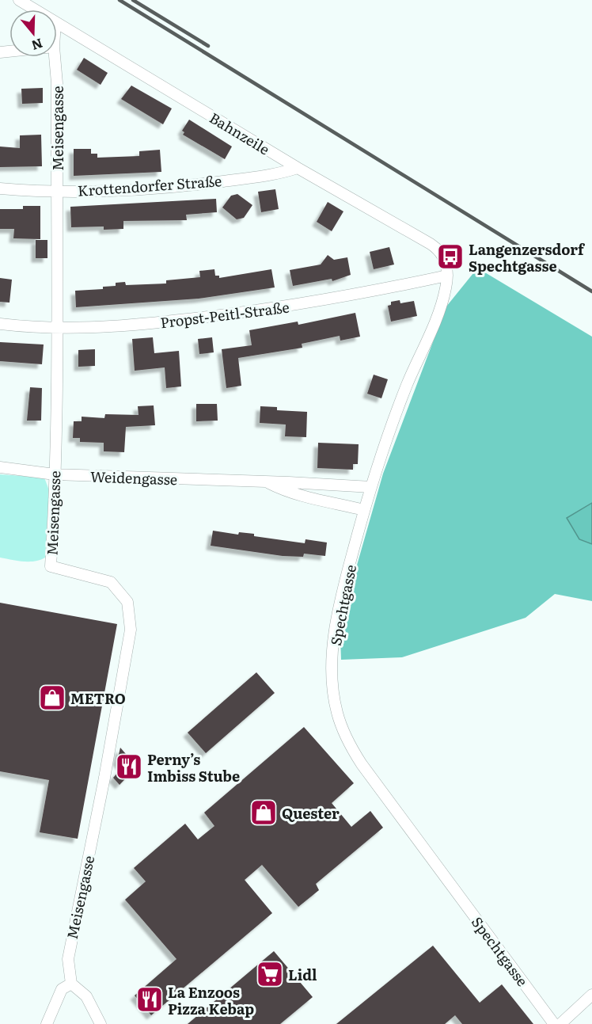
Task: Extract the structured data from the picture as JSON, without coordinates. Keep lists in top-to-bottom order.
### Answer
{
  "streets": {
    "street": [
      "Meisengasse",
      "Bahnzeile",
      "Krottendorfer Straße",
      "Propst-Peitl-Straße",
      "Weidengasse",
      "Spechtgasse"
    ]
  },
  "crossings": [
    ["Meisengasse", "Krottendorfer Straße"],
    ["Meisengasse", "Propst-Peitl-Straße"],
    ["Meisengasse", "Weidengasse"],
    ["Bahnzeile", "Krottendorfer Straße"],
    ["Bahnzeile", "Propst-Peitl-Straße"],
    ["Bahnzeile", "Spechtgasse"],
    ["Propst-Peitl-Straße", "Spechtgasse"],
    ["Weidengasse", "Spechtgasse"]
  ],
  "places": {
    "bus stop": ["Langenzersdorf Spechtgasse"],
    "shop": ["METRO", "Quester"],
    "restaurant": ["Perny’s Imbiss Stube", "La Enzoos Pizza Kebap"],
    "supermarket": ["Lidl"]
  },
  "north": "bottom"
}
